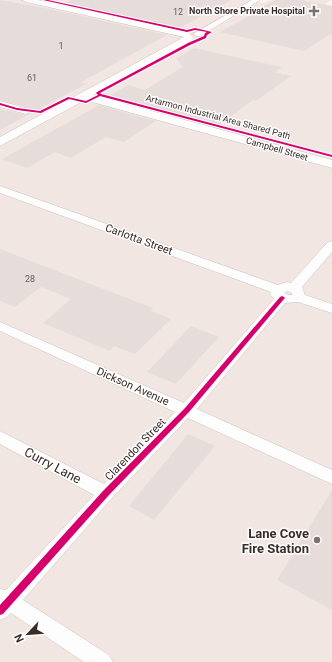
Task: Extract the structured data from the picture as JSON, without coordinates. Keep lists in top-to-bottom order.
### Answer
{
  "streets": {
    "street": [
      "Campbell Street",
      "Carlotta Street",
      "Dickson Avenue",
      "Clarendon Street",
      "Curry Lane"
    ],
    "cycle path": ["Artarmon Industrial Area Shared Path"]
  },
  "crossings": [
    ["Carlotta Street", "Clarendon Street"],
    ["Dickson Avenue", "Clarendon Street"],
    ["Clarendon Street", "Curry Lane"]
  ],
  "places": {
    "health": ["North Shore Private Hospital"],
    "other": ["Lane Cove Fire Station"]
  },
  "house_numbers": [
    "12",
    "1",
    "61",
    "28"
  ],
  "north": "bottom left"
}
